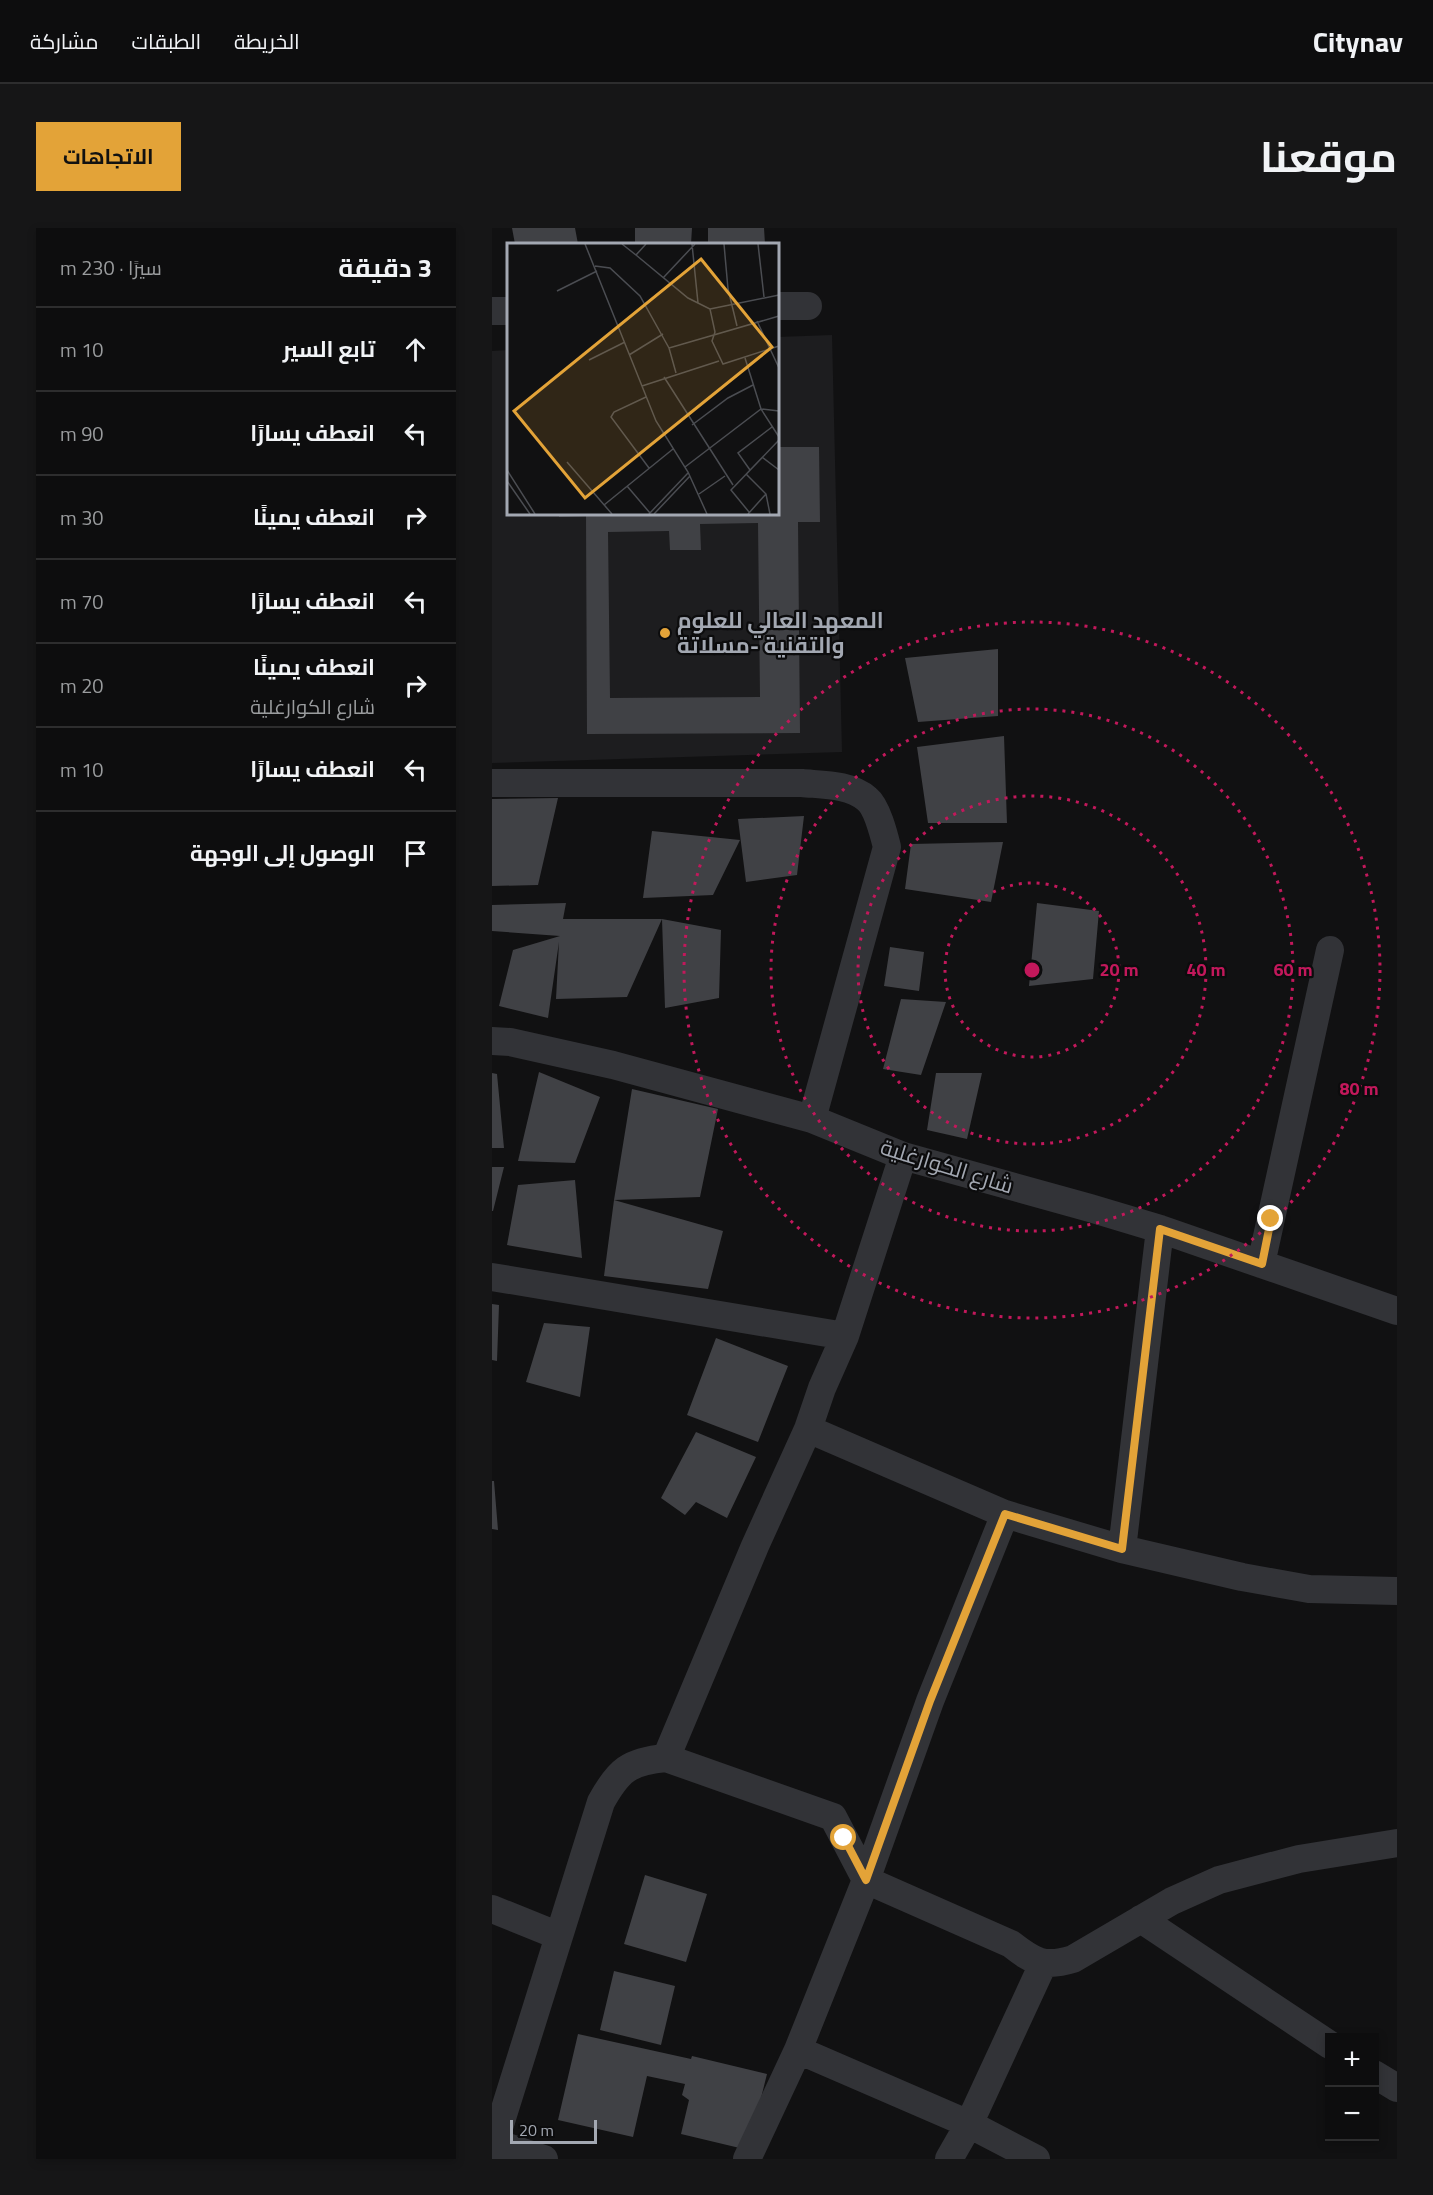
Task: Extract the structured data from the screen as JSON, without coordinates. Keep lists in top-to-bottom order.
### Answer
{
  "streets": {
    "street": ["شارع الكوارغلية"]
  },
  "places": ["المعهد العالي للعلوم والتقنية -مسلاتة"],
  "scale_bar": "20 m",
  "page": {
    "header": "Citynav",
    "nav": ["الخريطة", "الطبقات", "مشاركة"],
    "title": "موقعنا",
    "buttons": "الاتجاهات",
    "heading": ["3 دقيقة", "سيرًا · 230 m"],
    "list": [
      ["تابع السير", "10 m"],
      ["انعطف يسارًا", "90 m"],
      ["انعطف يمينًا", "30 m"],
      ["انعطف يسارًا", "70 m"],
      ["انعطف يمينًا", "شارع الكوارغلية", "20 m"],
      ["انعطف يسارًا", "10 m"],
      "الوصول إلى الوجهة"
    ],
    "map_buttons": ["+", "−"],
    "scale": "20 m"
  },
  "rings": [
    "20 m",
    "40 m",
    "60 m",
    "80 m"
  ]
}
